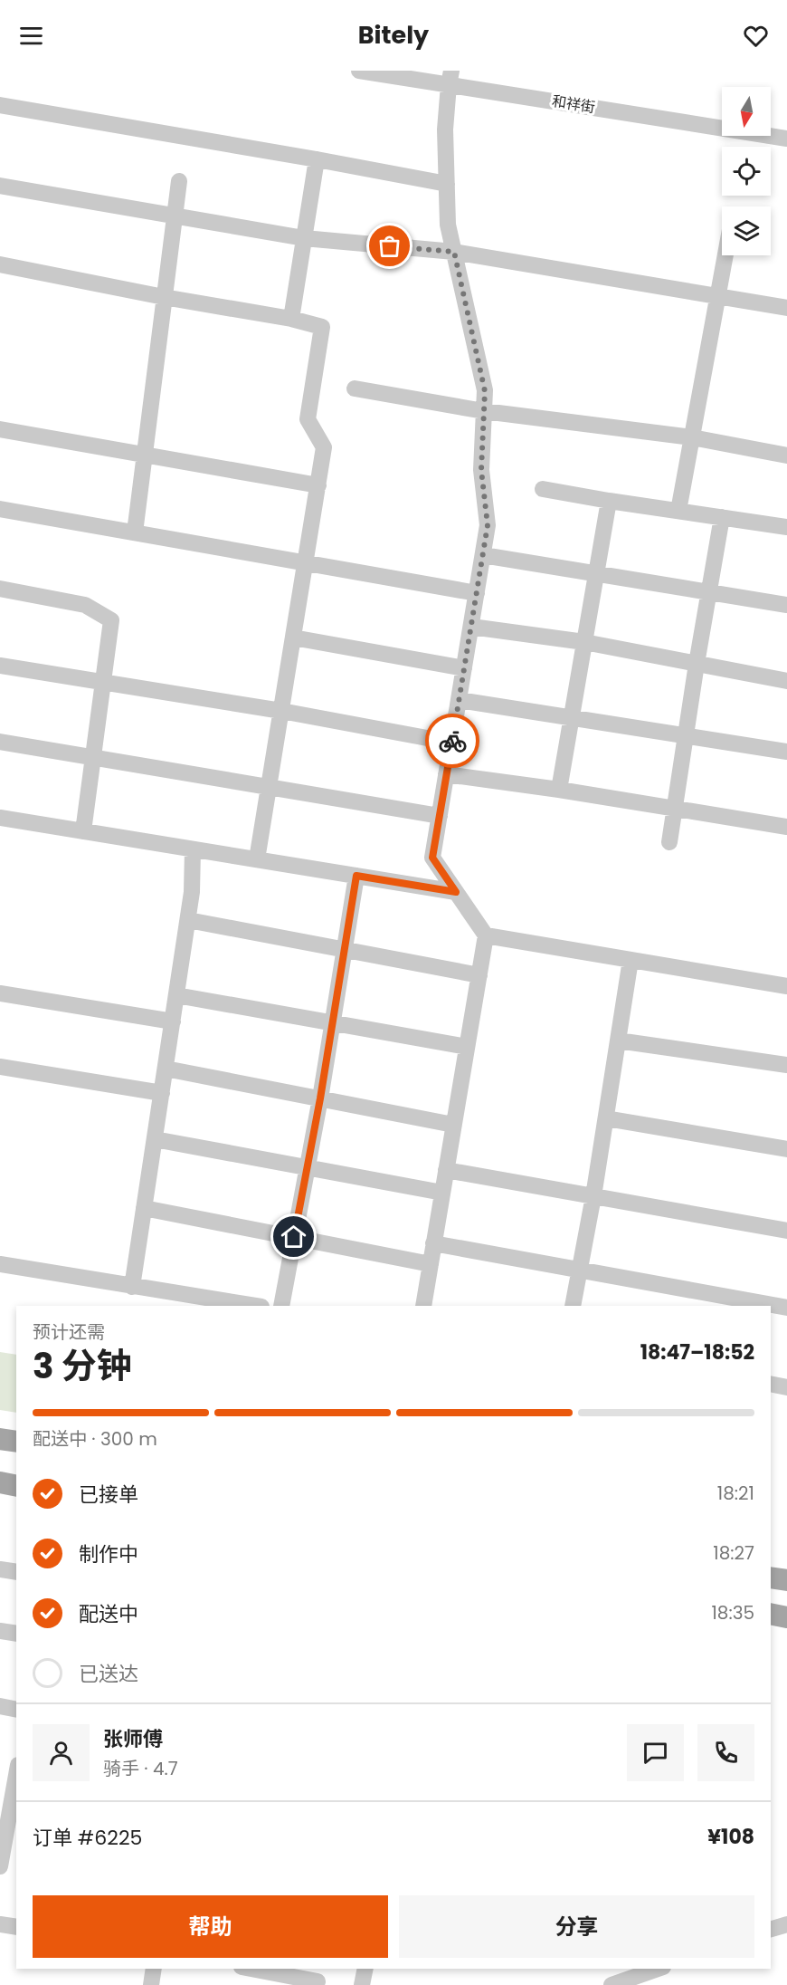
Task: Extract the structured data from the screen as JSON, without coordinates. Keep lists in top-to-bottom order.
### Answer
{
  "streets": {
    "street": ["和祥街"]
  },
  "north": "bottom",
  "page": {
    "header": "Bitely",
    "heading": ["3 分钟", "预计还需", "18:47–18:52"],
    "panel": [
      "张师傅",
      "骑手 · 4.7",
      "订单 #6225",
      "¥108"
    ],
    "bar": "配送中 · 300 m",
    "list": [
      ["已接单", "18:21"],
      ["制作中", "18:27"],
      ["配送中", "18:35"],
      "已送达"
    ],
    "buttons": ["帮助", "分享"]
  }
}
